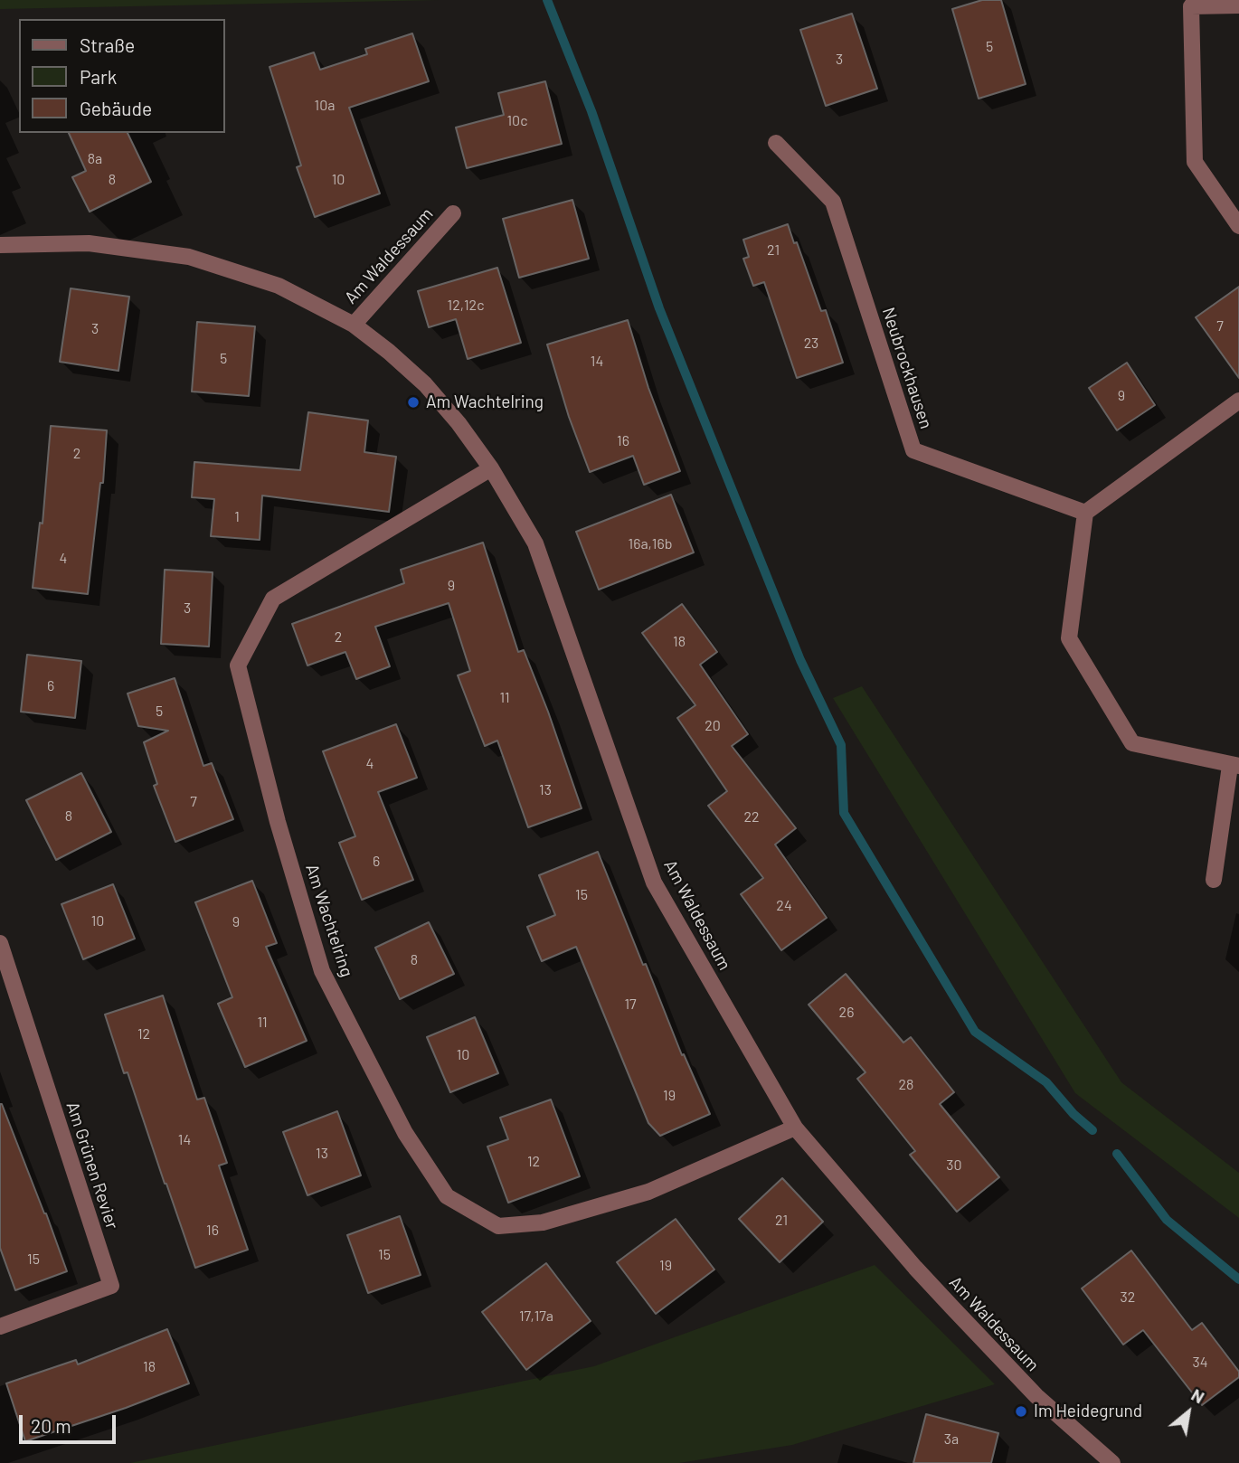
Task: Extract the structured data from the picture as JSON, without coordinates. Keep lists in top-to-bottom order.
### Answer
{
  "streets": {
    "street": [
      "Am Waldessaum",
      "Neubrockhausen",
      "Am Wachtelring",
      "Am Grünen Revier"
    ]
  },
  "crossings": [
    ["Am Waldessaum", "Am Wachtelring"]
  ],
  "places": ["Am Wachtelring", "Im Heidegrund"],
  "house_numbers": [
    "5",
    "3",
    "10a",
    "10c",
    "8a",
    "8",
    "10",
    "21",
    "12,12c",
    "7",
    "3",
    "23",
    "5",
    "14",
    "9",
    "16",
    "2",
    "1",
    "16a,16b",
    "4",
    "9",
    "3",
    "2",
    "18",
    "6",
    "11",
    "5",
    "20",
    "4",
    "13",
    "7",
    "8",
    "22",
    "6",
    "15",
    "24",
    "10",
    "9",
    "8",
    "17",
    "26",
    "11",
    "12",
    "10",
    "28",
    "19",
    "14",
    "13",
    "12",
    "30",
    "21",
    "16",
    "15",
    "15",
    "19",
    "32",
    "17,17a",
    "34",
    "18",
    "3a"
  ],
  "legend": ["Straße", "Park", "Gebäude"],
  "scale_bar": "20 m",
  "north": "top right"
}
